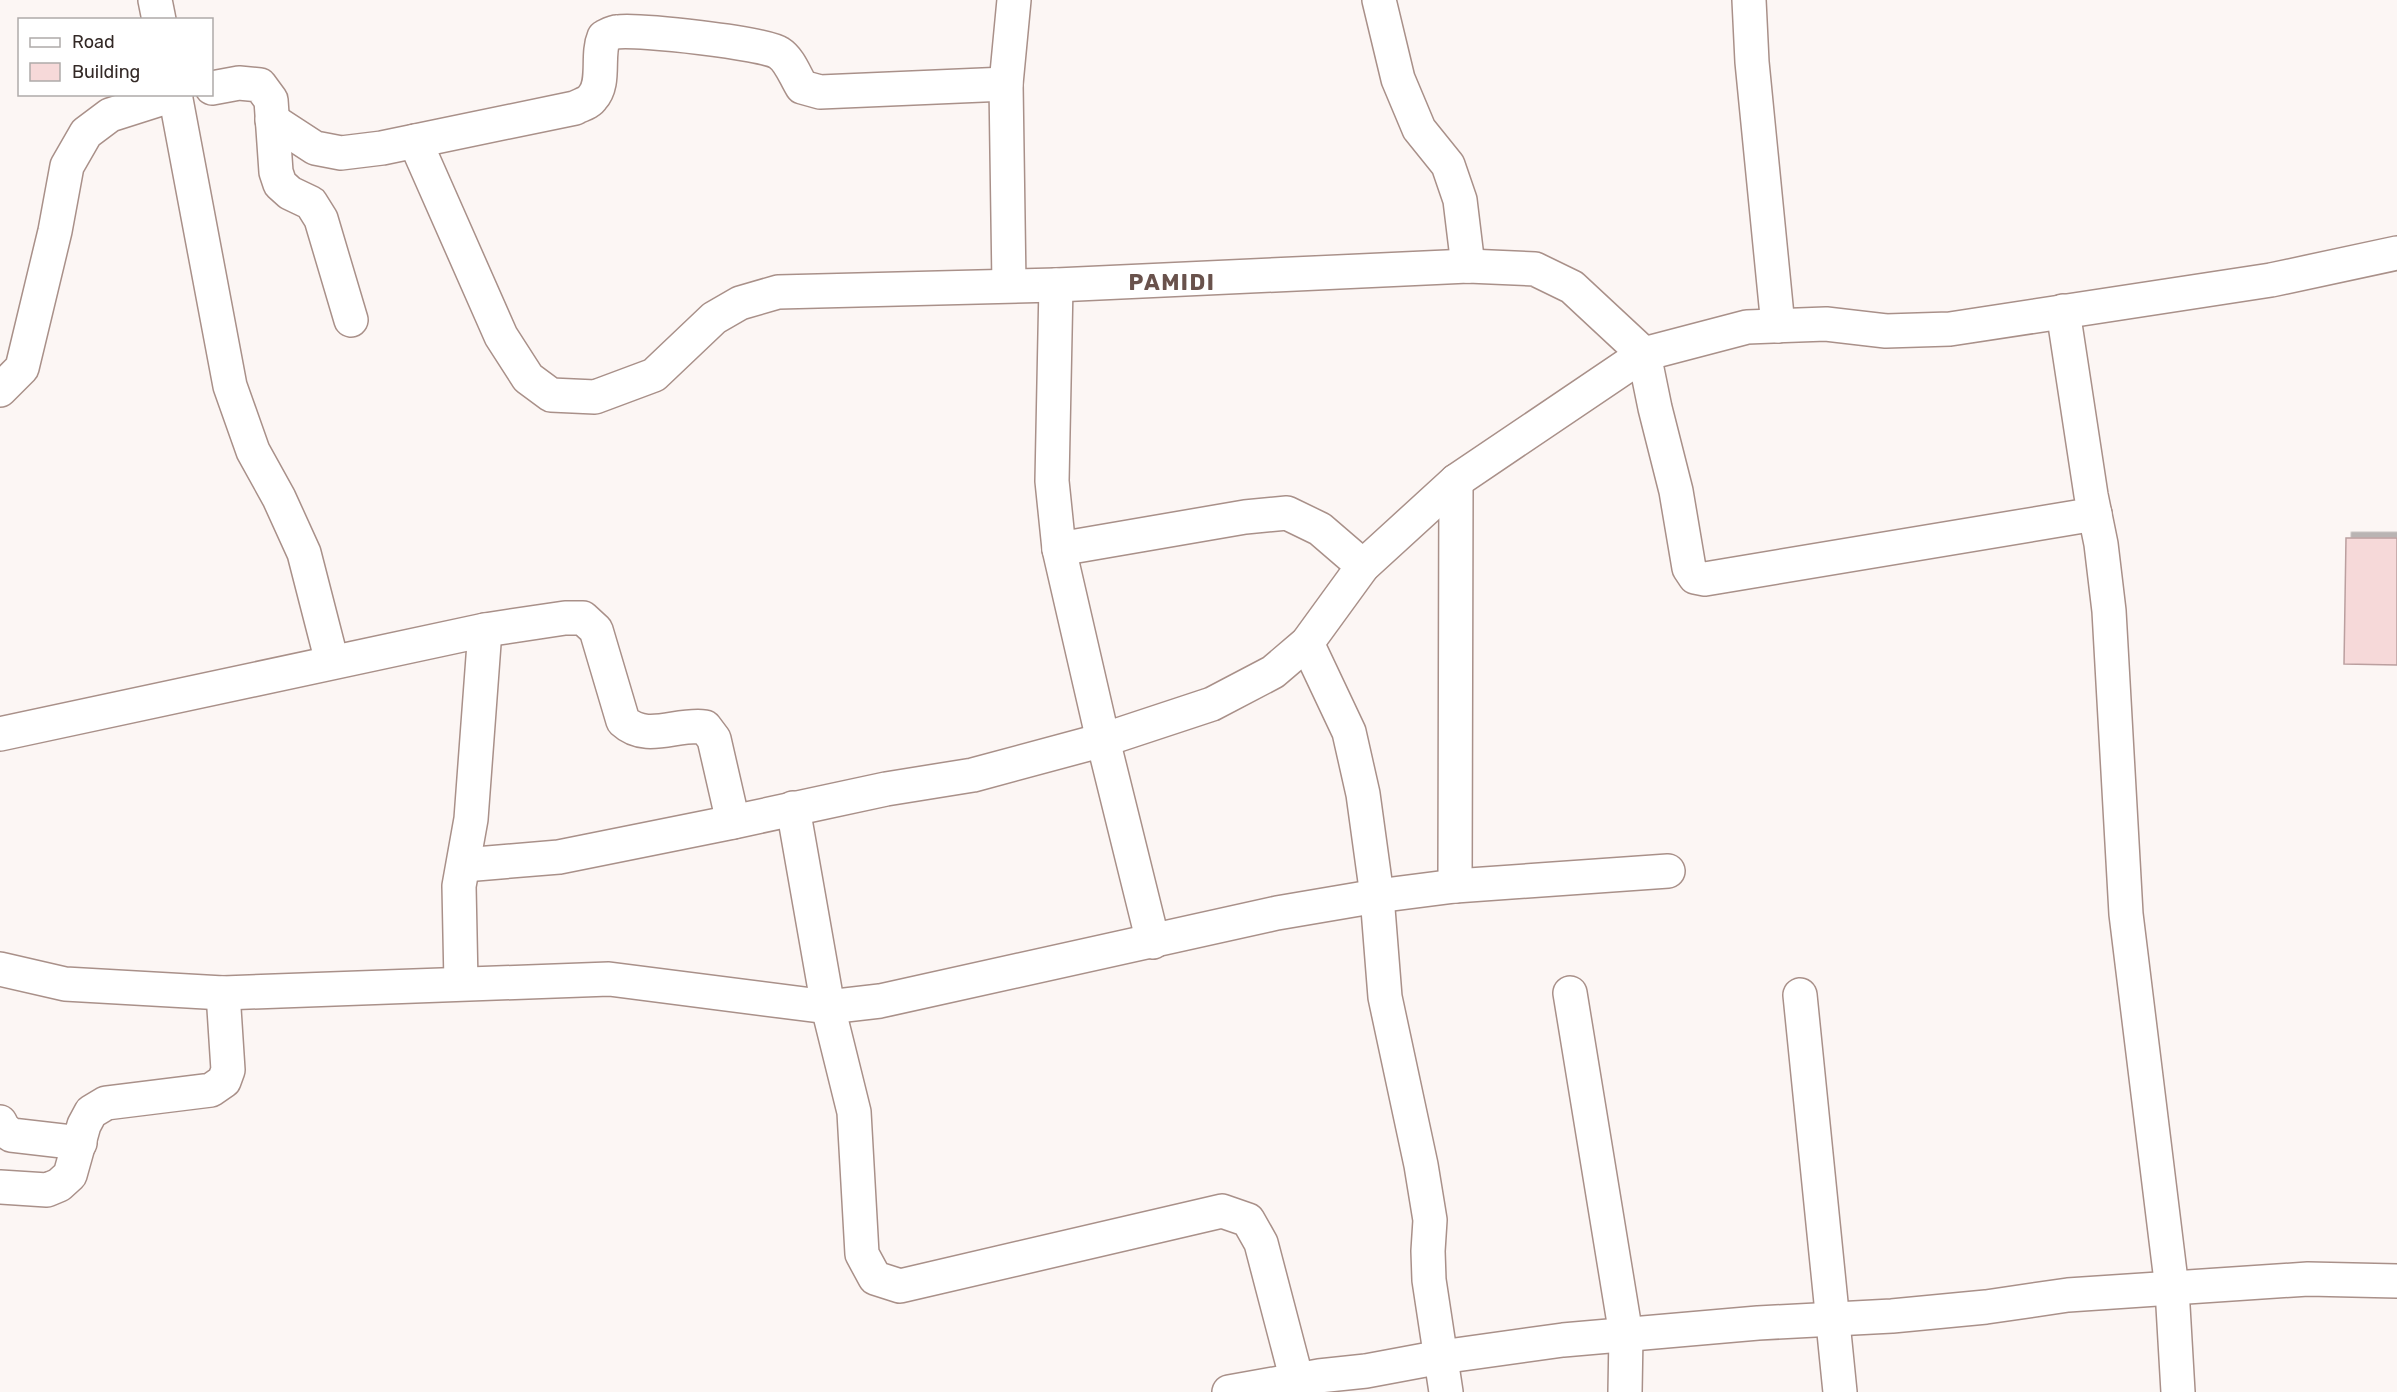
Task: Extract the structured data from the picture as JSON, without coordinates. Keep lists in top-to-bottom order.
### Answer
{
  "districts": ["PAMIDI"],
  "legend": ["Road", "Building"]
}
